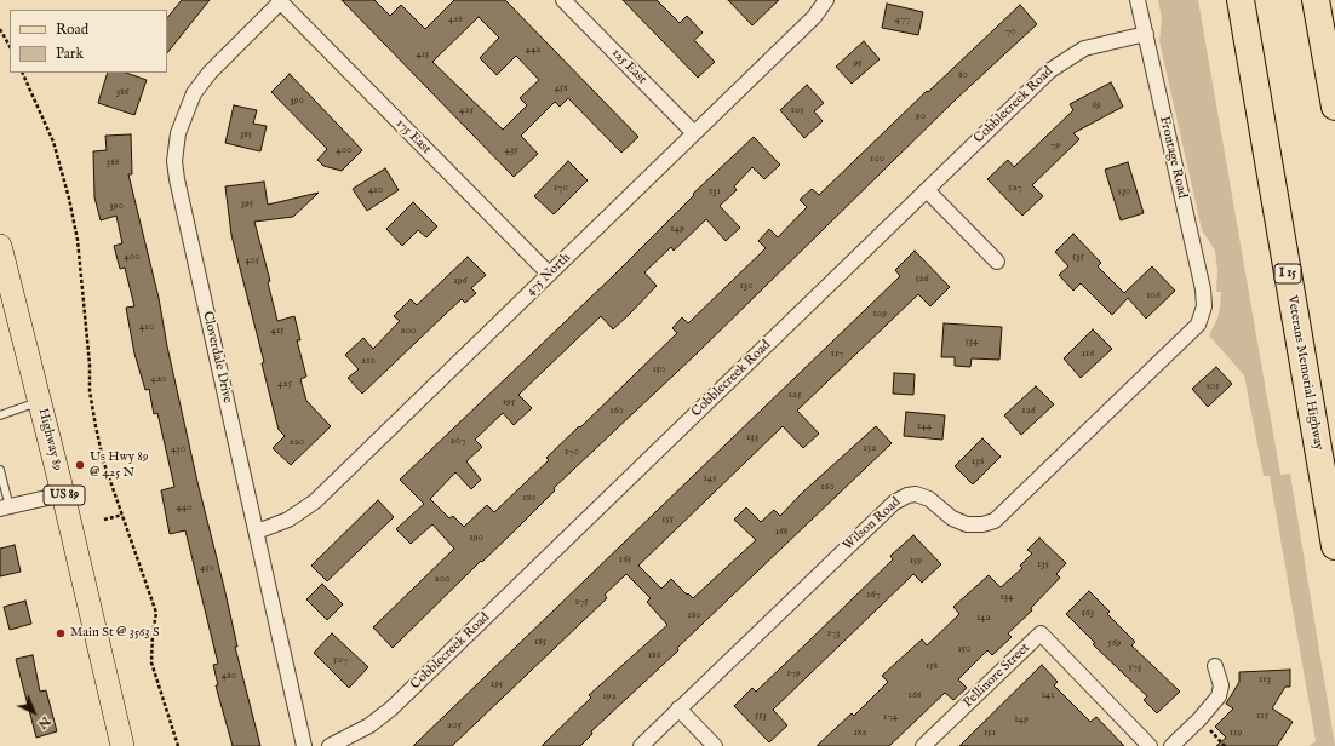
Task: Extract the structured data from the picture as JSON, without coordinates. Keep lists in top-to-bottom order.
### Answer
{
  "streets": {
    "highway": ["I 15", "Veterans Memorial Highway"],
    "main road": ["Highway 89", "US 89"],
    "street": [
      "125 East",
      "Cobblecreek Road",
      "175 East",
      "Frontage Road",
      "475 North",
      "Cloverdale Drive",
      "Wilson Road",
      "Pellinore Street"
    ]
  },
  "crossings": [
    ["125 East", "475 North"],
    ["Cobblecreek Road", "Frontage Road"],
    ["175 East", "475 North"],
    ["175 East", "Cloverdale Drive"],
    ["Frontage Road", "Wilson Road"],
    ["475 North", "Cloverdale Drive"]
  ],
  "places": ["Us Hwy 89 @ 425 N", "Main St @ 3563 S"],
  "house_numbers": [
    "428",
    "477",
    "70",
    "442",
    "415",
    "95",
    "80",
    "458",
    "386",
    "390",
    "69",
    "425",
    "105",
    "90",
    "385",
    "79",
    "400",
    "435",
    "100",
    "388",
    "170",
    "527",
    "410",
    "131",
    "530",
    "395",
    "390",
    "149",
    "400",
    "535",
    "405",
    "526",
    "196",
    "130",
    "106",
    "109",
    "410",
    "415",
    "200",
    "534",
    "117",
    "116",
    "210",
    "150",
    "420",
    "425",
    "105",
    "125",
    "195",
    "160",
    "126",
    "144",
    "133",
    "207",
    "220",
    "152",
    "430",
    "170",
    "136",
    "145",
    "160",
    "180",
    "440",
    "155",
    "168",
    "190",
    "165",
    "159",
    "135",
    "450",
    "200",
    "167",
    "134",
    "175",
    "563",
    "180",
    "142",
    "173",
    "185",
    "569",
    "150",
    "186",
    "507",
    "158",
    "573",
    "179",
    "480",
    "113",
    "195",
    "166",
    "141",
    "192",
    "553",
    "115",
    "174",
    "149",
    "205",
    "182",
    "151",
    "119"
  ],
  "legend": ["Road", "Park"],
  "north": "bottom right"
}
